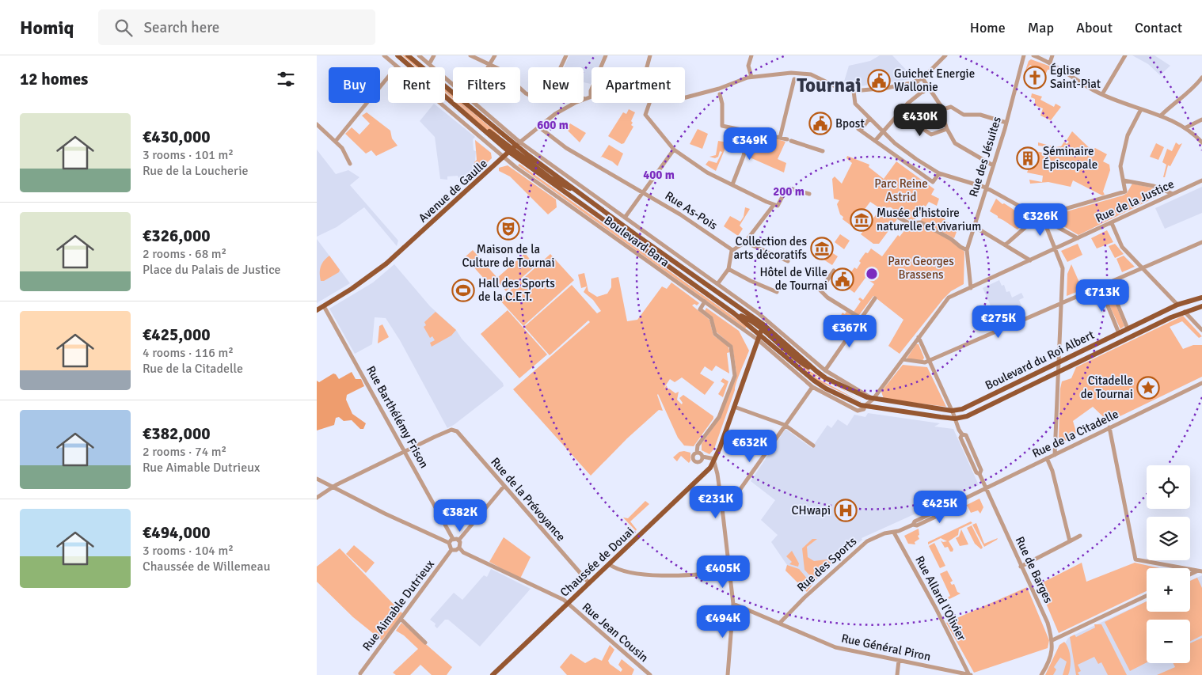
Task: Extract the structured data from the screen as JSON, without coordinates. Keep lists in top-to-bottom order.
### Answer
{
  "streets": {
    "main road": [
      "Avenue de Gaulle",
      "Boulevard Bara",
      "Boulevard du Roi Albert",
      "Chaussée de Douai"
    ],
    "street": [
      "Rue des Jésuites",
      "Rue de la Justice",
      "Rue As-Pois",
      "Rue Barthélémy Frison",
      "Rue de la Citadelle",
      "Rue de la Prévoyance",
      "Rue des Sports",
      "Rue de Barges",
      "Rue Allard l'Olivier",
      "Rue Aimable Dutrieux",
      "Rue Jean Cousin",
      "Rue Général Piron"
    ]
  },
  "crossings": [
    ["Rue des Jésuites", "Rue de la Justice"],
    ["Avenue de Gaulle", "Boulevard Bara"],
    ["Avenue de Gaulle", "Rue Barthélémy Frison"],
    ["Rue de la Justice", "Rue de Barges"],
    ["Boulevard du Roi Albert", "Rue de Barges"],
    ["Rue Barthélémy Frison", "Rue de la Prévoyance"],
    ["Rue Barthélémy Frison", "Rue Aimable Dutrieux"],
    ["Rue Barthélémy Frison", "Rue Jean Cousin"],
    ["Rue de la Citadelle", "Rue des Sports"],
    ["Rue de la Citadelle", "Rue de Barges"],
    ["Rue de la Citadelle", "Rue Allard l'Olivier"],
    ["Rue de la Prévoyance", "Chaussée de Douai"],
    ["Chaussée de Douai", "Rue Jean Cousin"],
    ["Rue des Sports", "Rue Allard l'Olivier"],
    ["Rue des Sports", "Rue Général Piron"],
    ["Rue Allard l'Olivier", "Rue Général Piron"],
    ["Rue Aimable Dutrieux", "Rue Jean Cousin"]
  ],
  "districts": ["Tournai"],
  "parks": ["Parc Reine Astrid", "Parc Georges Brassens"],
  "places": {
    "church": ["Église Saint-Piat"],
    "public building": ["Guichet Energie Wallonie", "Bpost", "Hôtel de Ville de Tournai"],
    "building": ["Séminaire Épiscopale"],
    "museum": ["Musée d'histoire naturelle et vivarium", "Collection des arts décoratifs"],
    "theatre": ["Maison de la Culture de Tournai"],
    "sports": ["Hall des Sports de la C.E.T."],
    "place": ["Citadelle de Tournai"],
    "hospital": ["CHwapi"]
  },
  "page": {
    "header": "Homiq",
    "search": "Search here",
    "nav": [
      "Home",
      "Map",
      "About",
      "Contact"
    ],
    "heading": "12 homes",
    "chip": [
      "Buy",
      "Rent",
      "Filters",
      "New",
      "Apartment"
    ],
    "list": [
      {
        "name": "€430,000",
        "note": "3 rooms · 101 m² · Rue de la Loucherie"
      },
      {
        "name": "€326,000",
        "note": "2 rooms · 68 m² · Place du Palais de Justice"
      },
      {
        "name": "€425,000",
        "note": "4 rooms · 116 m² · Rue de la Citadelle"
      },
      {
        "name": "€382,000",
        "note": "2 rooms · 74 m² · Rue Aimable Dutrieux"
      },
      {
        "name": "€494,000",
        "note": "3 rooms · 104 m² · Chaussée de Willemeau"
      }
    ],
    "price": [
      "€430K",
      "€349K",
      "€326K",
      "€713K",
      "€275K",
      "€367K",
      "€632K",
      "€231K",
      "€425K",
      "€382K",
      "€405K",
      "€494K"
    ],
    "map_buttons": ["+", "−"]
  },
  "rings": ["600 m", "400 m", "200 m"]
}
